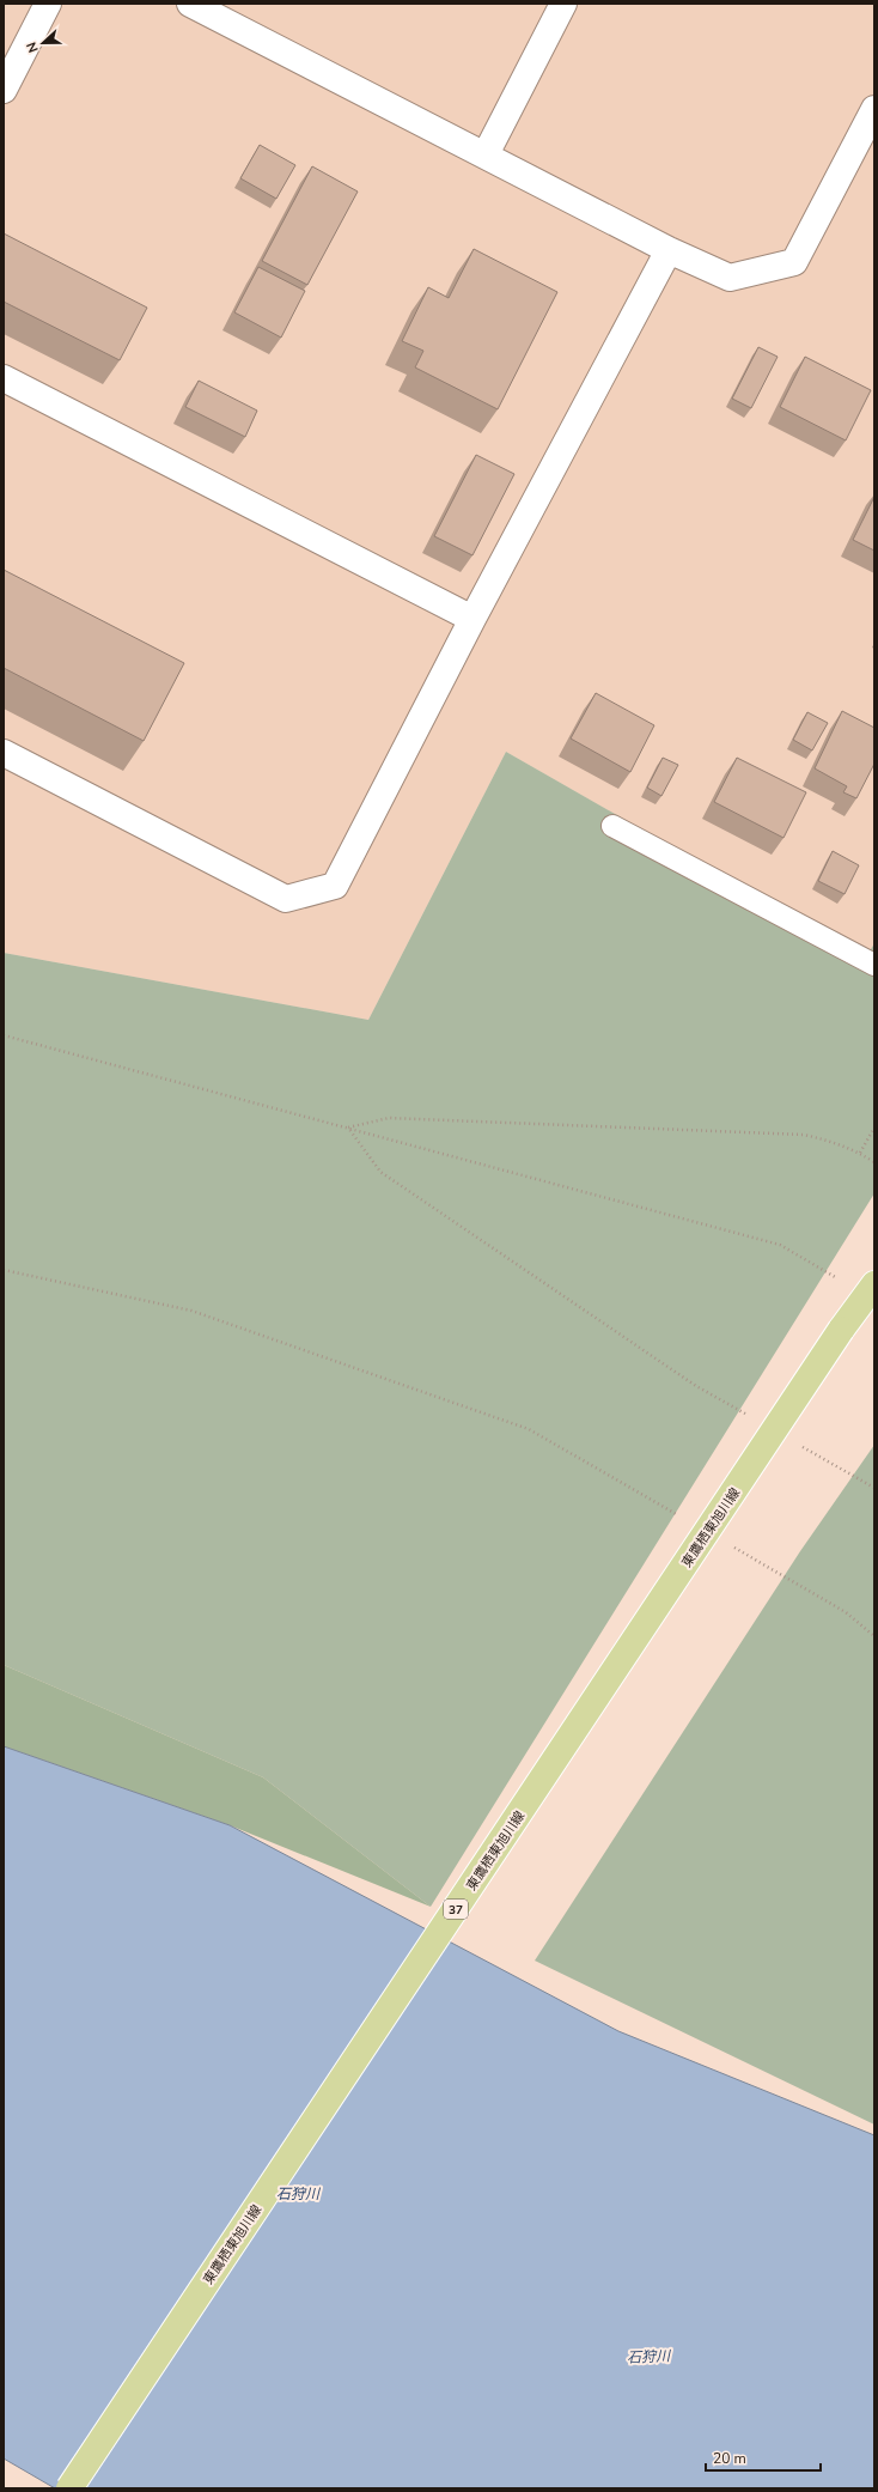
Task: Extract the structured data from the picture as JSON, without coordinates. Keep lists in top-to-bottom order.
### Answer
{
  "streets": {
    "main road": ["東鷹栖東旭川線", "37"]
  },
  "water": ["石狩川"],
  "scale_bar": "20 m",
  "north": "left"
}
